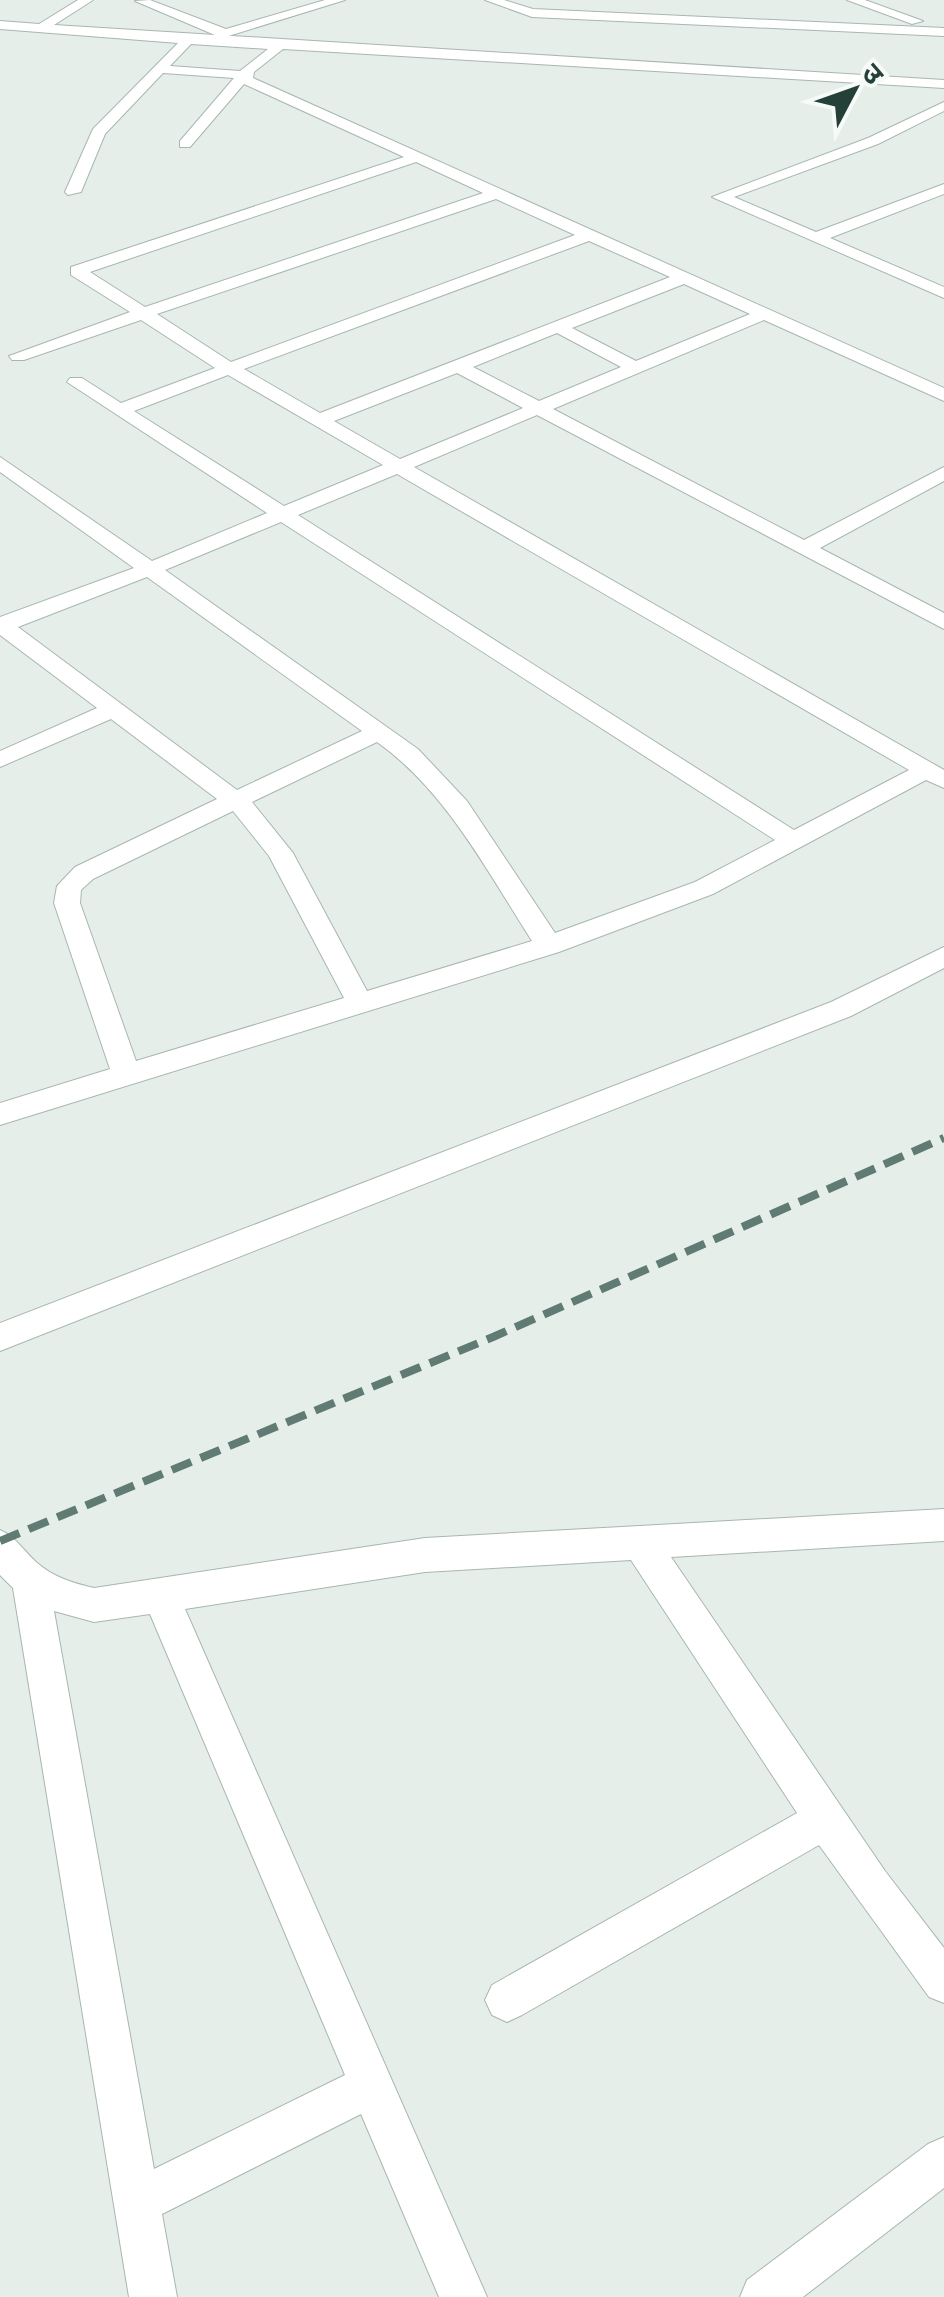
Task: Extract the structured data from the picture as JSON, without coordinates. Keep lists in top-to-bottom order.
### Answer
{
  "north": "top right"
}
